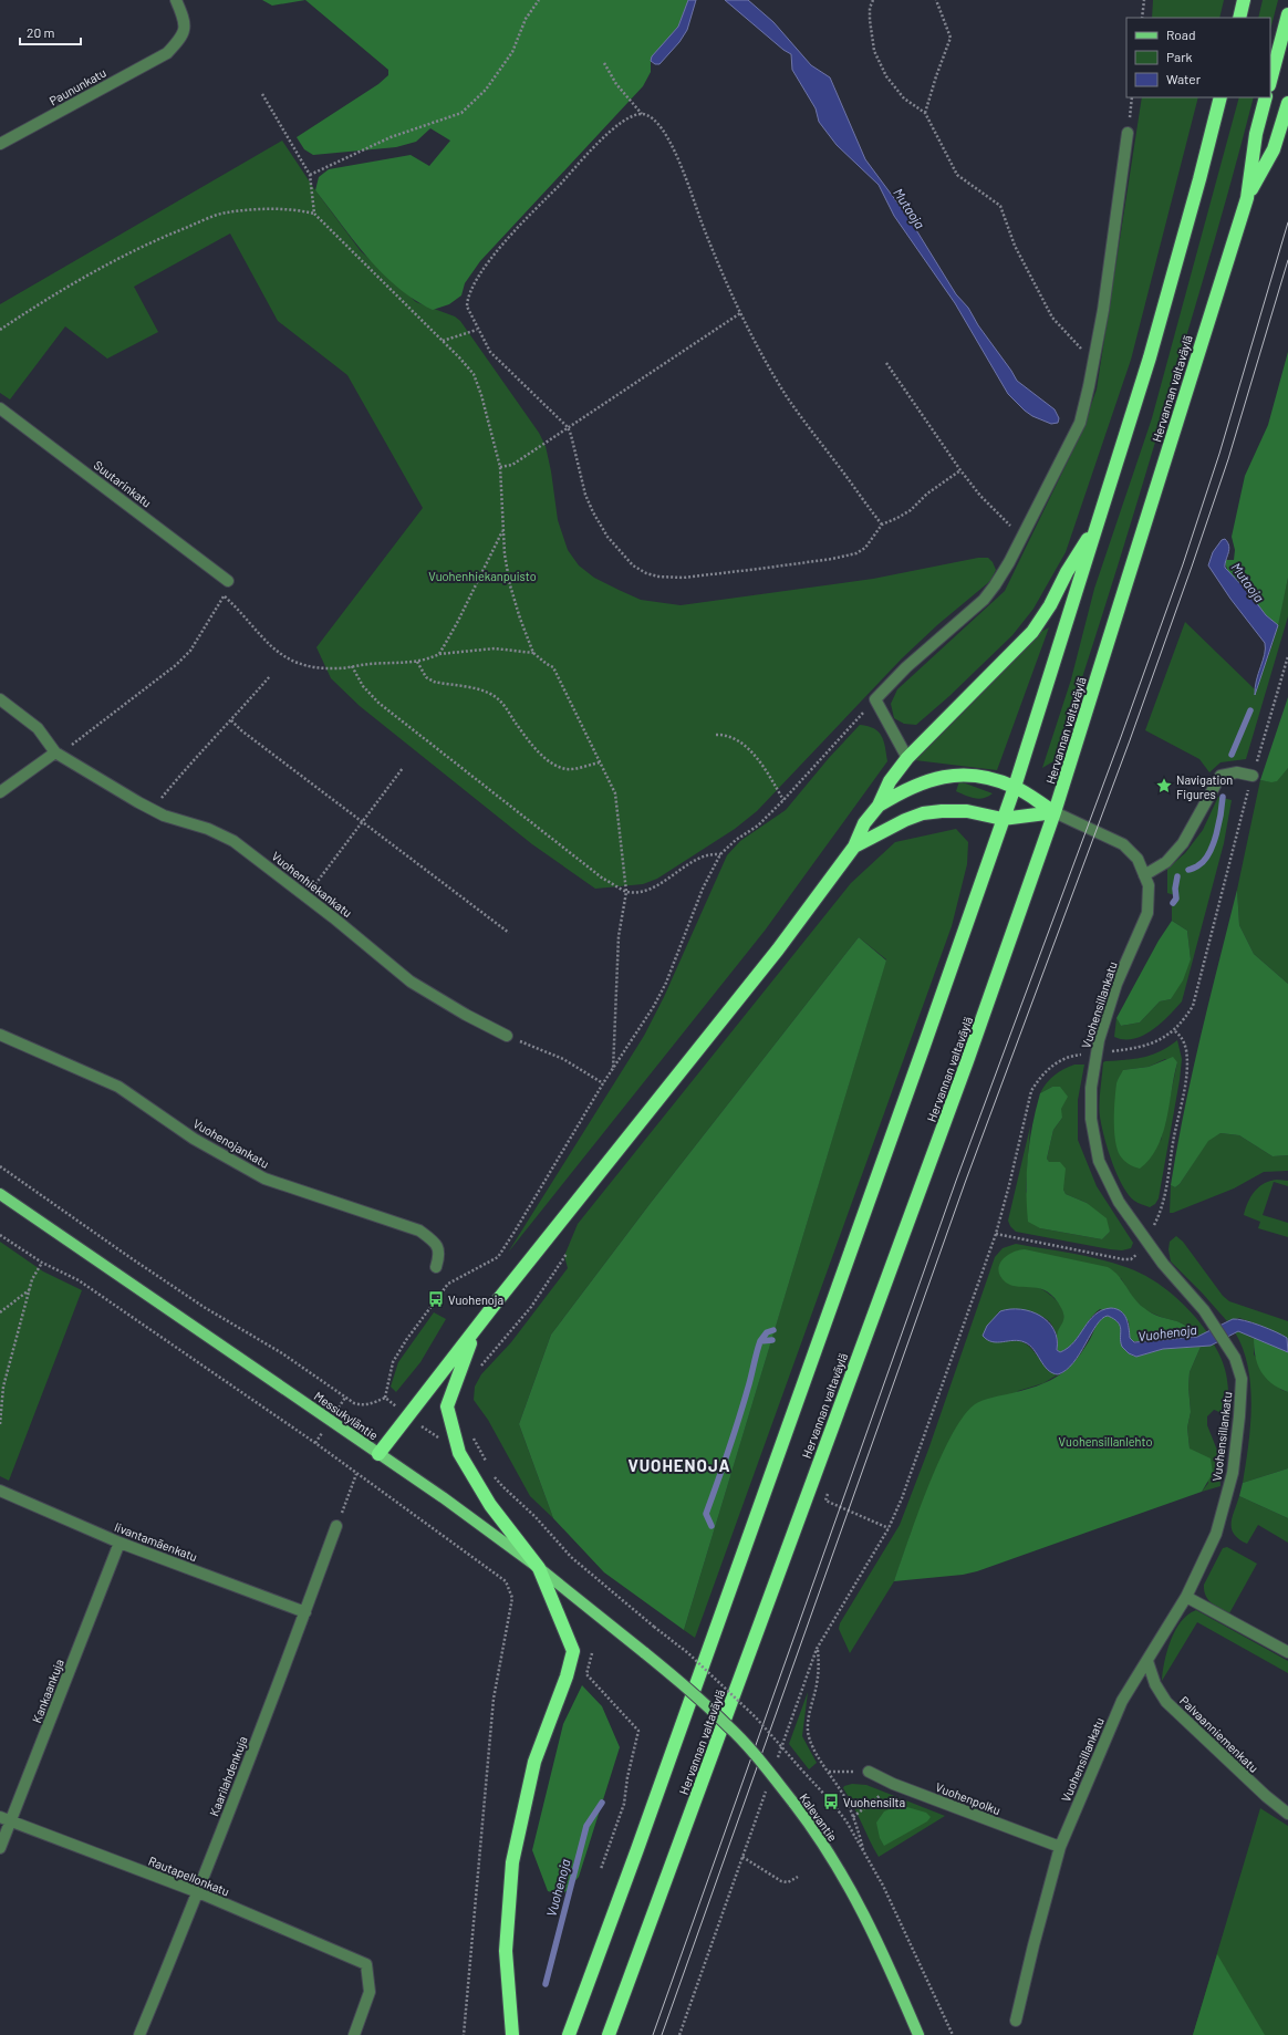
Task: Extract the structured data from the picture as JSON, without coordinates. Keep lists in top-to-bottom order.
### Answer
{
  "streets": {
    "highway": ["Hervannan valtaväylä"],
    "main road": ["Messukyläntie", "Kalevantie"],
    "street": [
      "Paununkatu",
      "Suutarinkatu",
      "Vuohenhiekankatu",
      "Vuohensillankatu",
      "Vuohenojankatu",
      "Iivantamäenkatu",
      "Kankaankuja",
      "Palvaanniemenkatu",
      "Kaarilahdenkuja",
      "Vuohenpolku",
      "Rautapellonkatu"
    ]
  },
  "crossings": [
    ["Hervannan valtaväylä", "Vuohensillankatu"],
    ["Vuohensillankatu", "Palvaanniemenkatu"],
    ["Vuohensillankatu", "Vuohenpolku"],
    ["Messukyläntie", "Kalevantie"],
    ["Iivantamäenkatu", "Kankaankuja"],
    ["Iivantamäenkatu", "Kaarilahdenkuja"],
    ["Kankaankuja", "Rautapellonkatu"],
    ["Kaarilahdenkuja", "Rautapellonkatu"]
  ],
  "districts": ["VUOHENOJA"],
  "water": ["Mutaoja", "Vuohenoja"],
  "parks": ["Vuohenhiekanpuisto", "Vuohensillanlehto"],
  "places": {
    "place": ["Navigation Figures"],
    "bus stop": ["Vuohenoja", "Vuohensilta"]
  },
  "legend": ["Road", "Park", "Water"],
  "scale_bar": "20 m"
}
